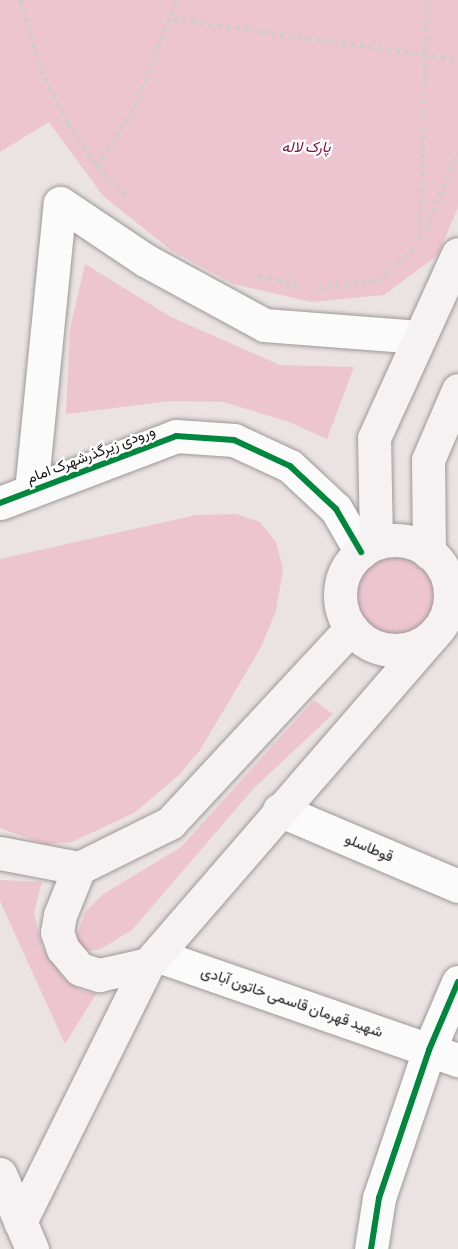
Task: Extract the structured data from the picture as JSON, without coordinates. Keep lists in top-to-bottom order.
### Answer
{
  "streets": {
    "street": ["ورودی زیرگذرشهرک امام", "قوطاسلو", "شهید قهرمان قاسمی خاتون آبادی"]
  },
  "parks": ["پارک لاله"]
}
